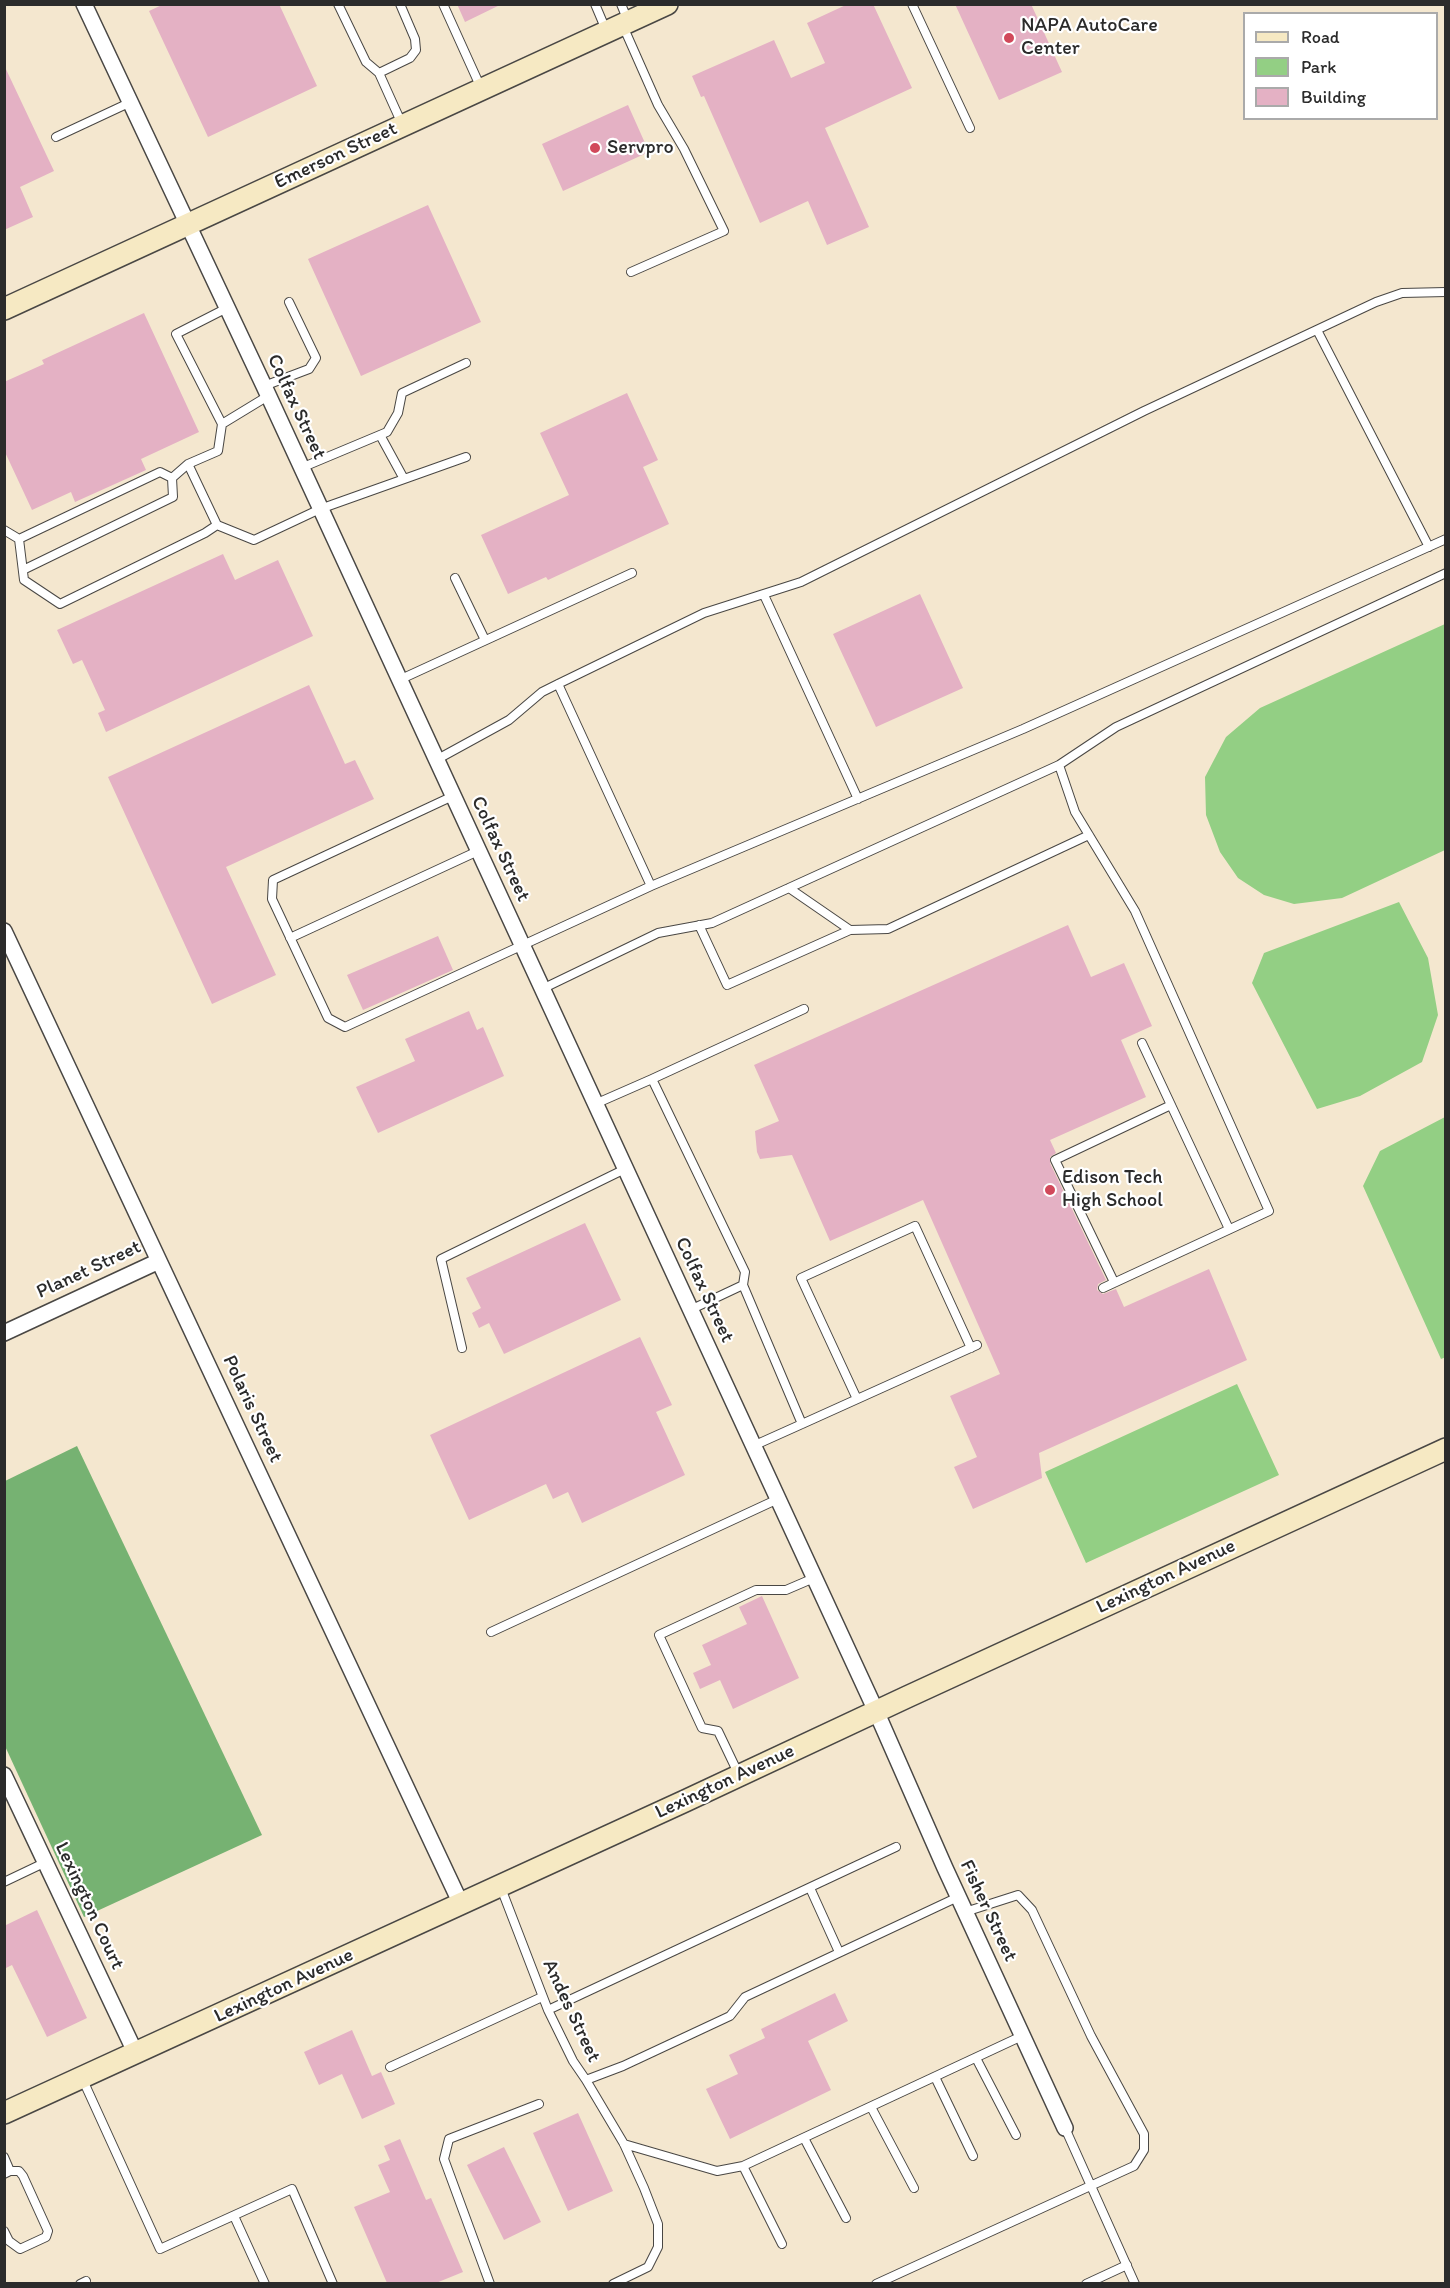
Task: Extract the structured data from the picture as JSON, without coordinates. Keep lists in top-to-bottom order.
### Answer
{
  "streets": {
    "main road": ["Emerson Street", "Lexington Avenue"],
    "street": [
      "Colfax Street",
      "Planet Street",
      "Polaris Street",
      "Lexington Court",
      "Fisher Street"
    ],
    "lane": ["Andes Street"]
  },
  "crossings": [
    ["Emerson Street", "Colfax Street"],
    ["Colfax Street", "Lexington Avenue"],
    ["Colfax Street", "Fisher Street"],
    ["Planet Street", "Polaris Street"],
    ["Polaris Street", "Lexington Avenue"],
    ["Lexington Avenue", "Lexington Court"],
    ["Lexington Avenue", "Fisher Street"],
    ["Lexington Avenue", "Andes Street"]
  ],
  "places": ["NAPA AutoCare Center", "Servpro", "Edison Tech High School"],
  "legend": ["Road", "Park", "Building"]
}
